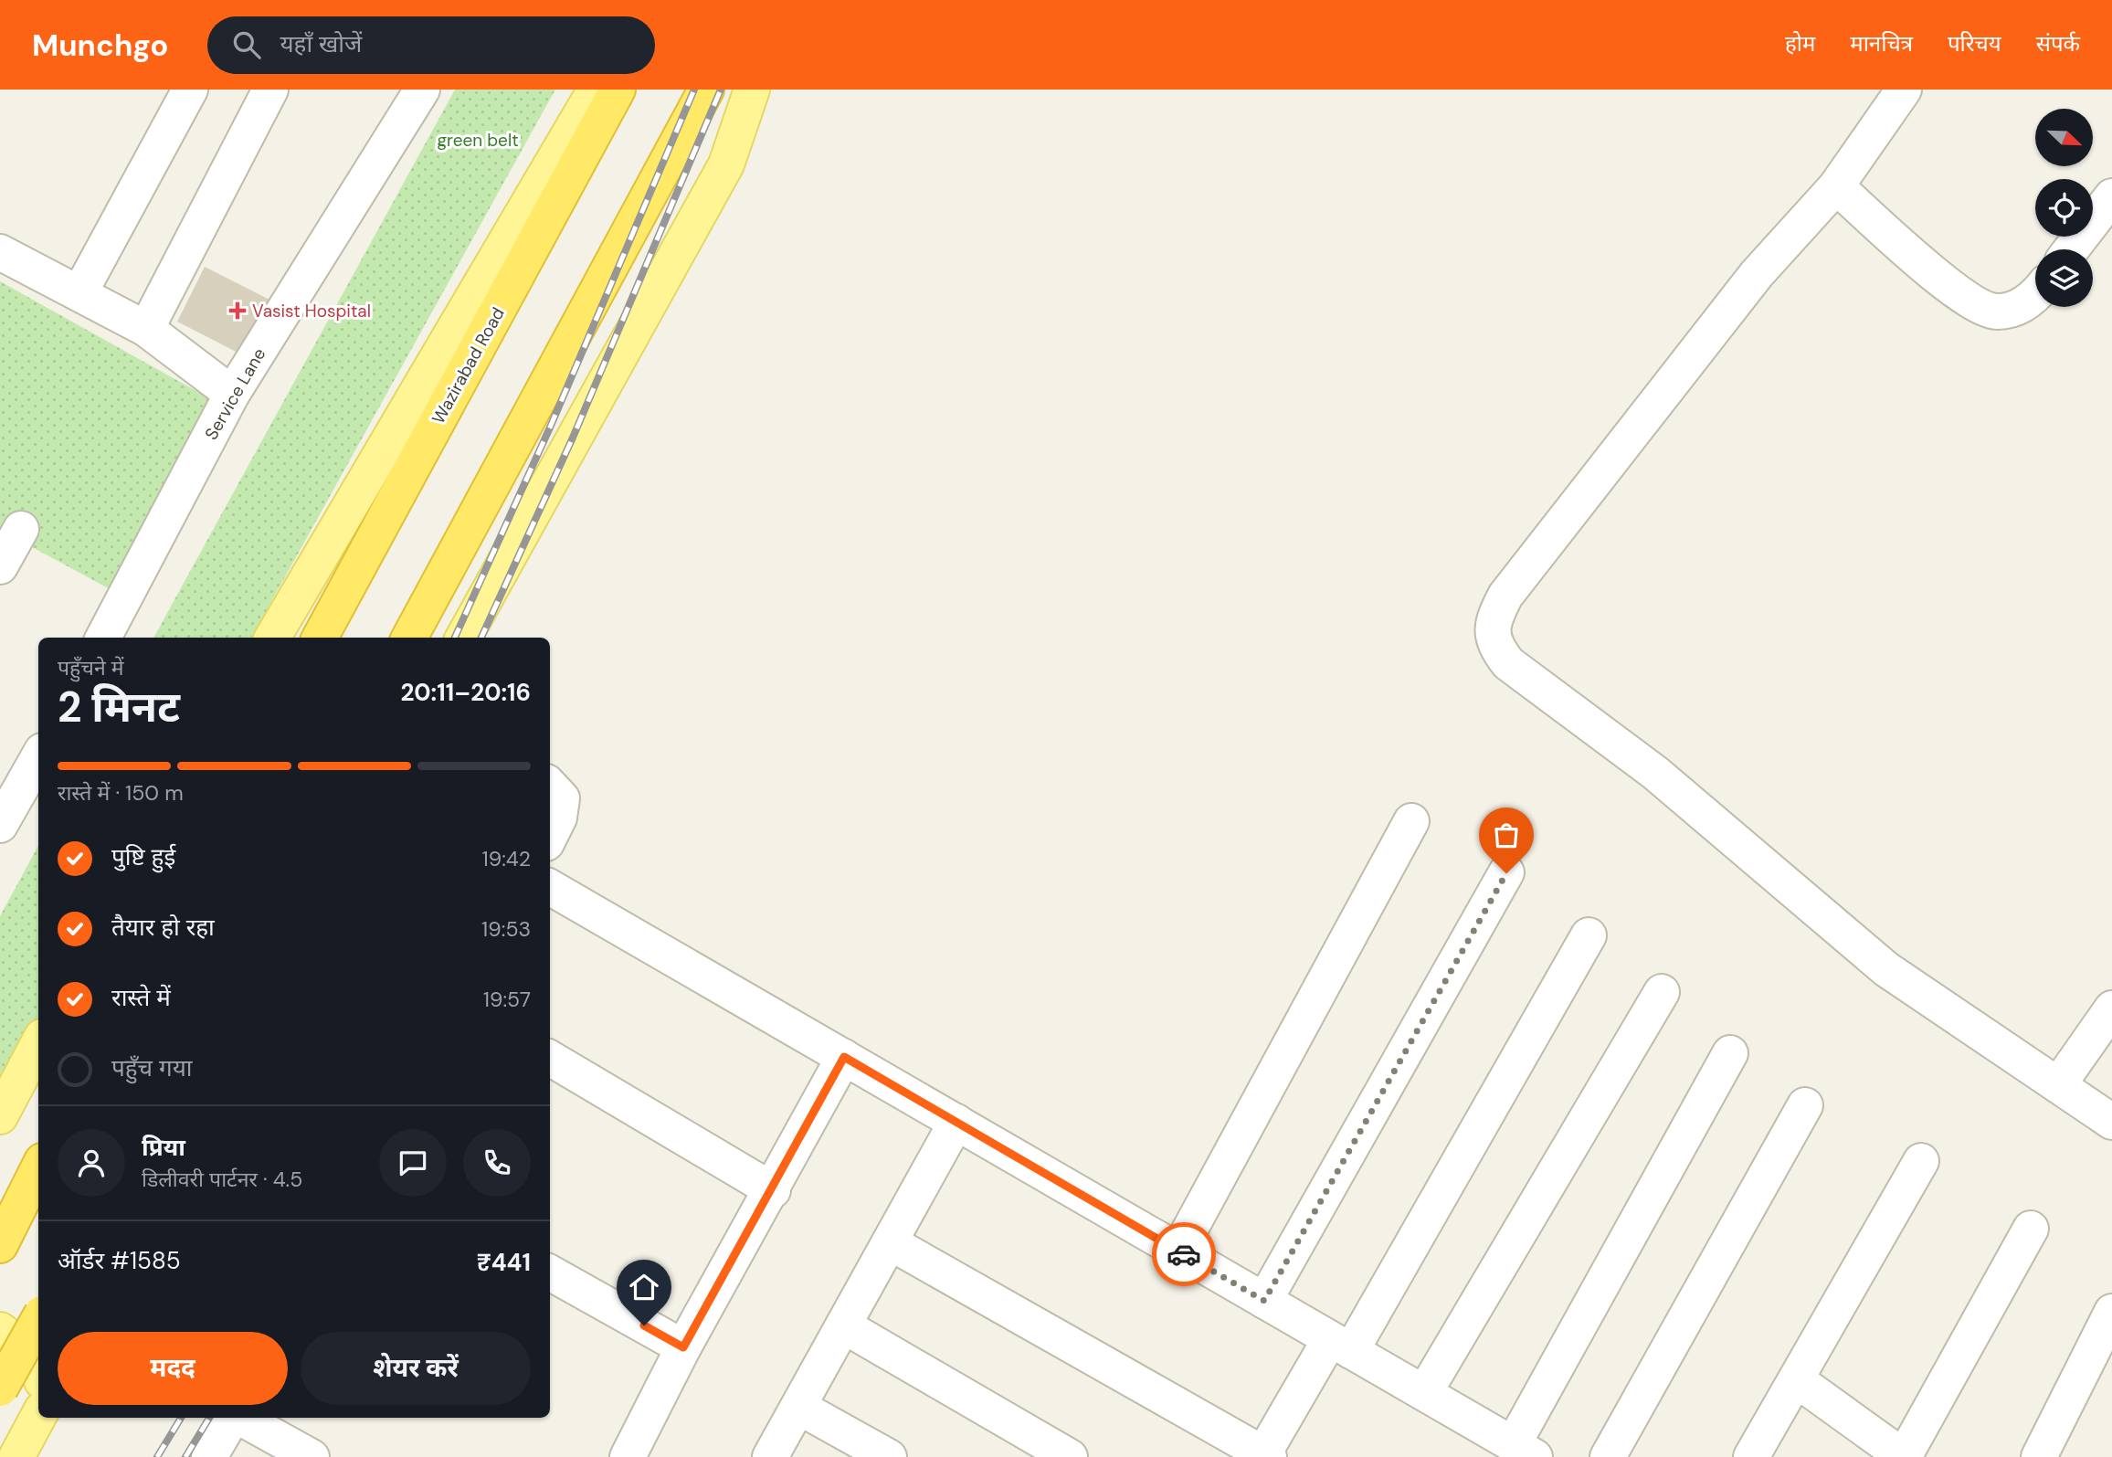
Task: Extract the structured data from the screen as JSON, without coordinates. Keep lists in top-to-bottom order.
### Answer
{
  "streets": {
    "highway": ["Wazirabad Road"],
    "street": ["Service Lane"]
  },
  "parks": ["green belt"],
  "places": {
    "health": ["Vasist Hospital"]
  },
  "north": "bottom right",
  "page": {
    "header": "Munchgo",
    "search": "यहाँ खोजें",
    "nav": [
      "होम",
      "मानचित्र",
      "परिचय",
      "संपर्क"
    ],
    "heading": ["2 मिनट", "पहुँचने में", "20:11–20:16"],
    "panel": [
      "प्रिया",
      "डिलीवरी पार्टनर · 4.5",
      "ऑर्डर #1585",
      "₹441"
    ],
    "bar": "रास्ते में · 150 m",
    "list": [
      ["पुष्टि हुई", "19:42"],
      ["तैयार हो रहा", "19:53"],
      ["रास्ते में", "19:57"],
      "पहुँच गया"
    ],
    "buttons": ["मदद", "शेयर करें"]
  }
}
